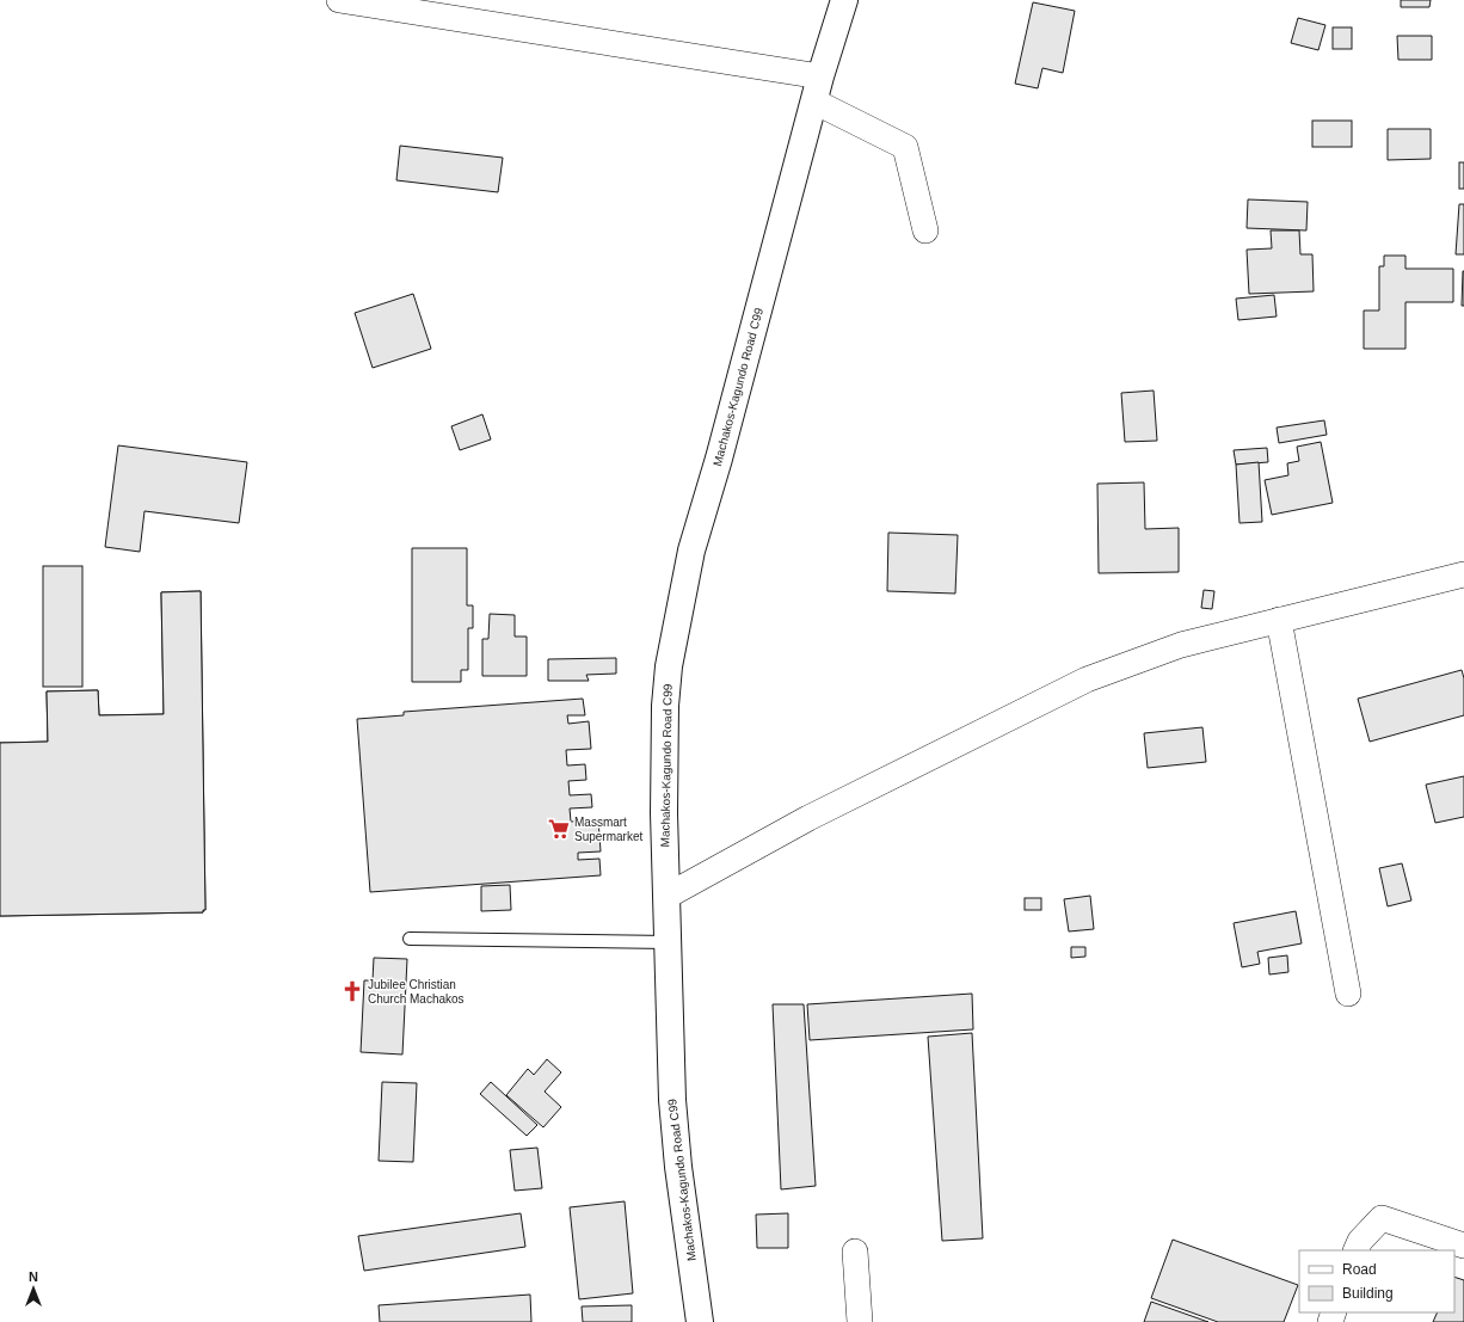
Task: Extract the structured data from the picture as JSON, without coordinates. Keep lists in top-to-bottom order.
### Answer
{
  "streets": {
    "main road": ["Machakos-Kagundo Road C99"]
  },
  "places": {
    "supermarket": ["Massmart Supermarket"],
    "church": ["Jubilee Christian Church Machakos"]
  },
  "legend": ["Road", "Building"],
  "north": "top"
}
